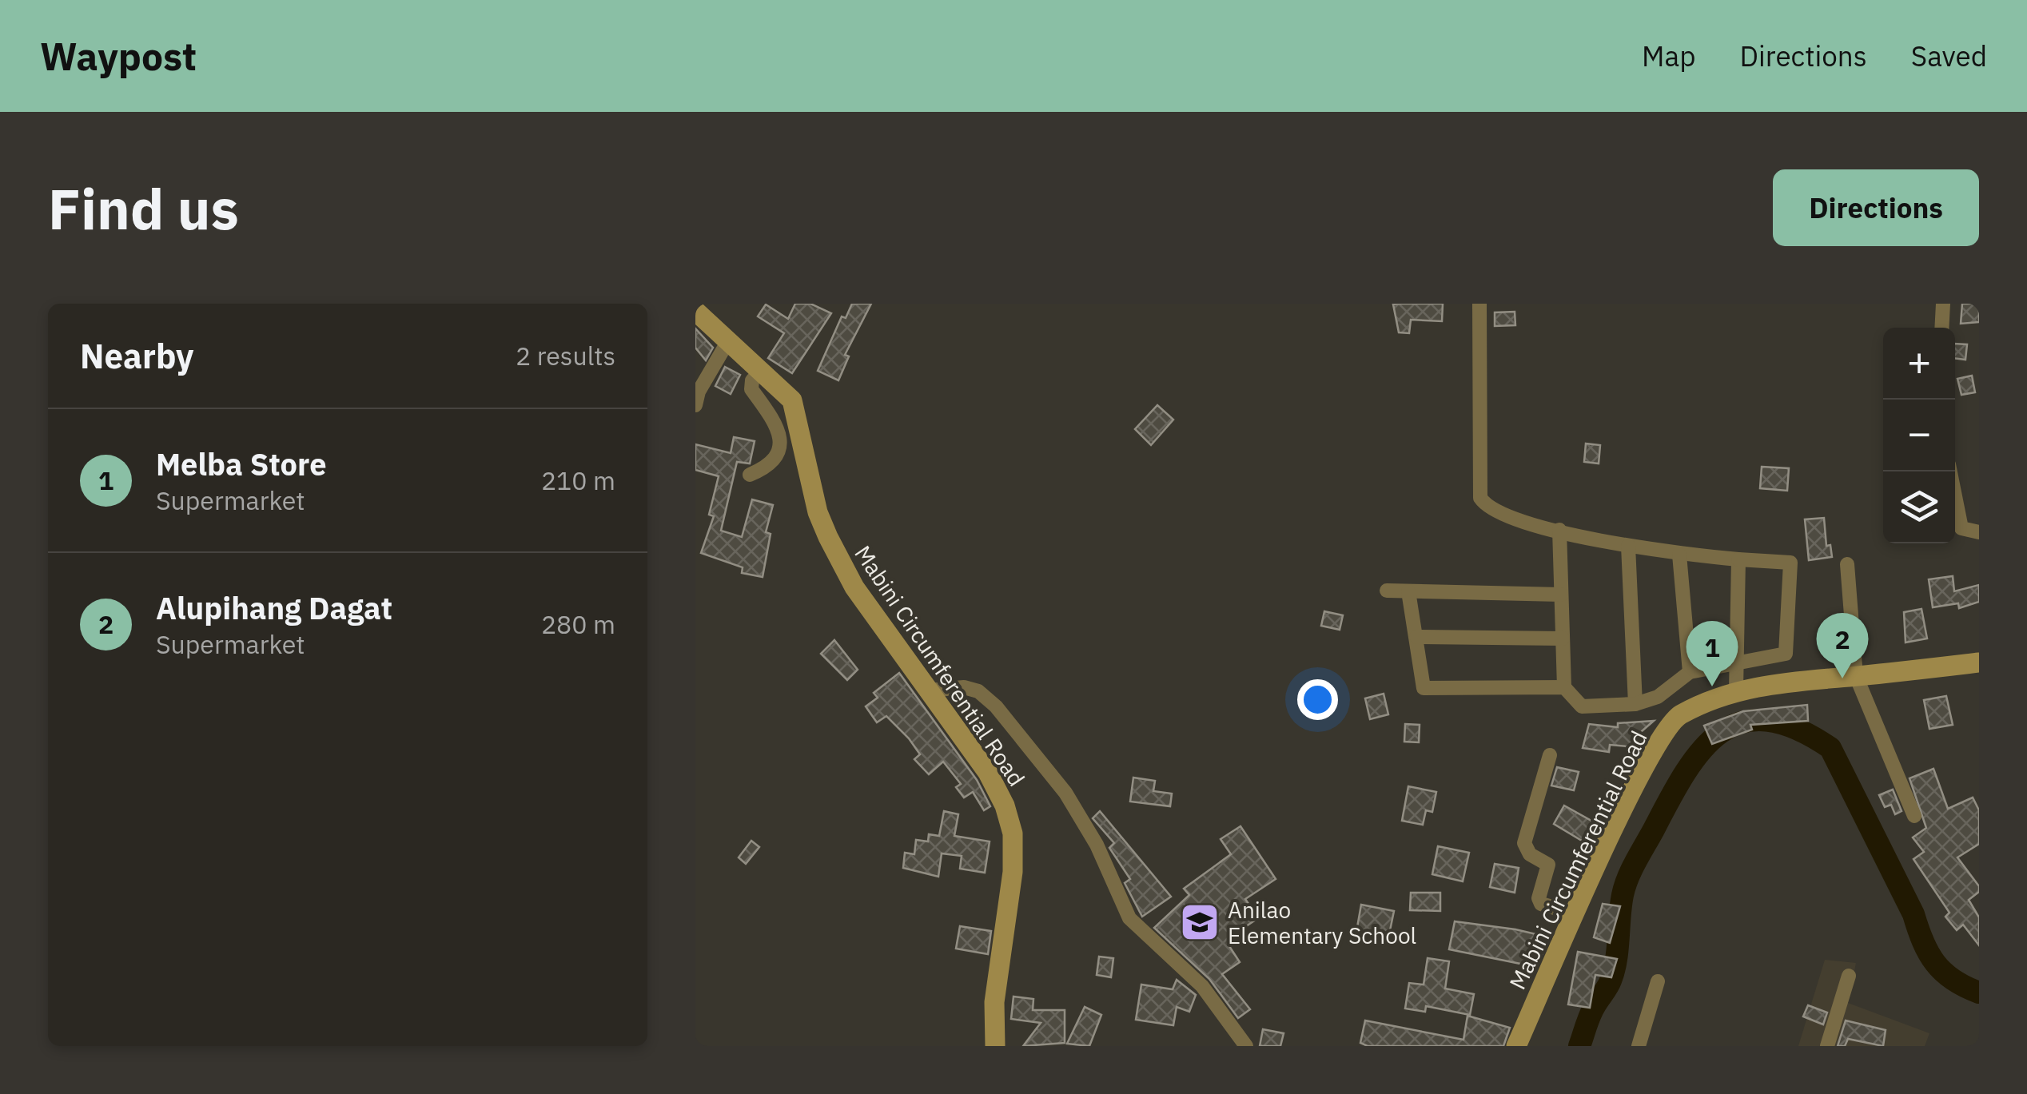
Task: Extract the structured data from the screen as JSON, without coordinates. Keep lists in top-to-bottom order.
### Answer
{
  "streets": {
    "main road": ["Mabini Circumferential Road"]
  },
  "places": {
    "school or university": ["Anilao Elementary School"]
  },
  "page": {
    "header": "Waypost",
    "nav": ["Map", "Directions", "Saved"],
    "buttons": "Directions",
    "title": "Find us",
    "heading": ["Nearby", "2 results"],
    "map_buttons": ["+", "−"],
    "list": [
      {
        "mark": "1",
        "name": "Melba Store",
        "note": "Supermarket",
        "value": "210 m"
      },
      {
        "mark": "2",
        "name": "Alupihang Dagat",
        "note": "Supermarket",
        "value": "280 m"
      }
    ],
    "pins": ["2", "1"]
  }
}
